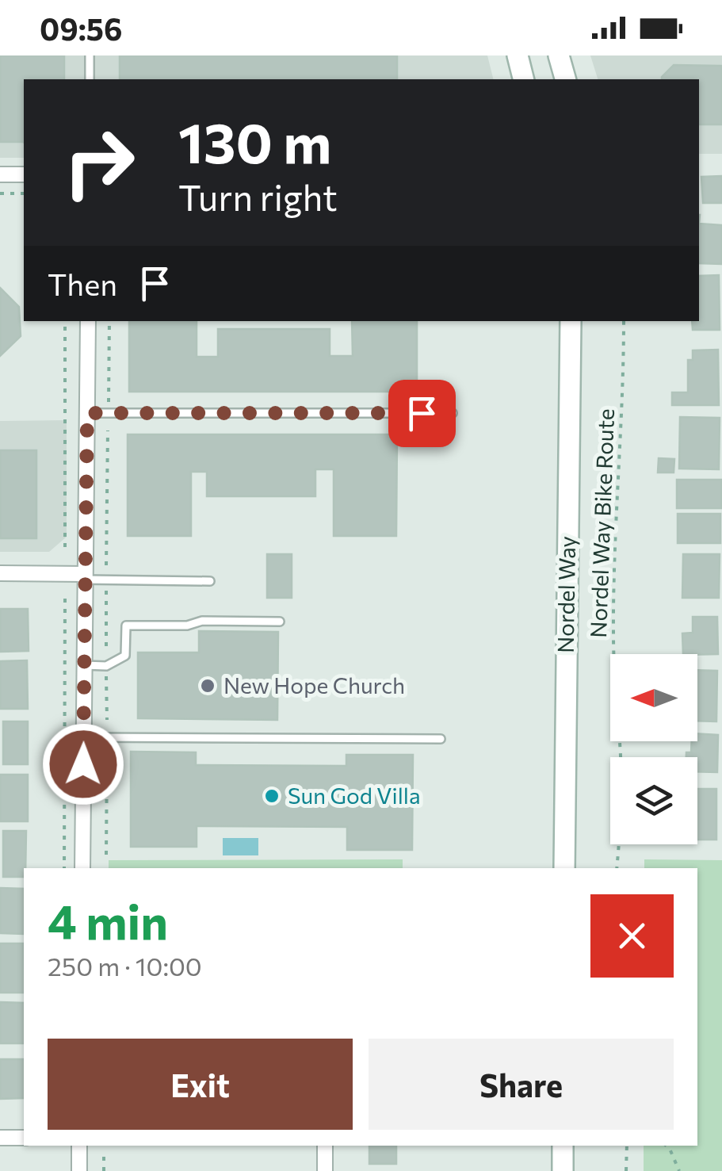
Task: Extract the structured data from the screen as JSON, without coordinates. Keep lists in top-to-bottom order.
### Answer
{
  "streets": {
    "main road": ["Nordel Way"],
    "path": ["Nordel Way Bike Route"]
  },
  "places": ["New Hope Church", "Sun God Villa"],
  "north": "left",
  "page": {
    "status": "09:56",
    "turn": ["130 m", "Turn right"],
    "then": "Then",
    "heading": ["4 min", "250 m · 10:00"],
    "buttons": ["Exit", "Share"]
  }
}
